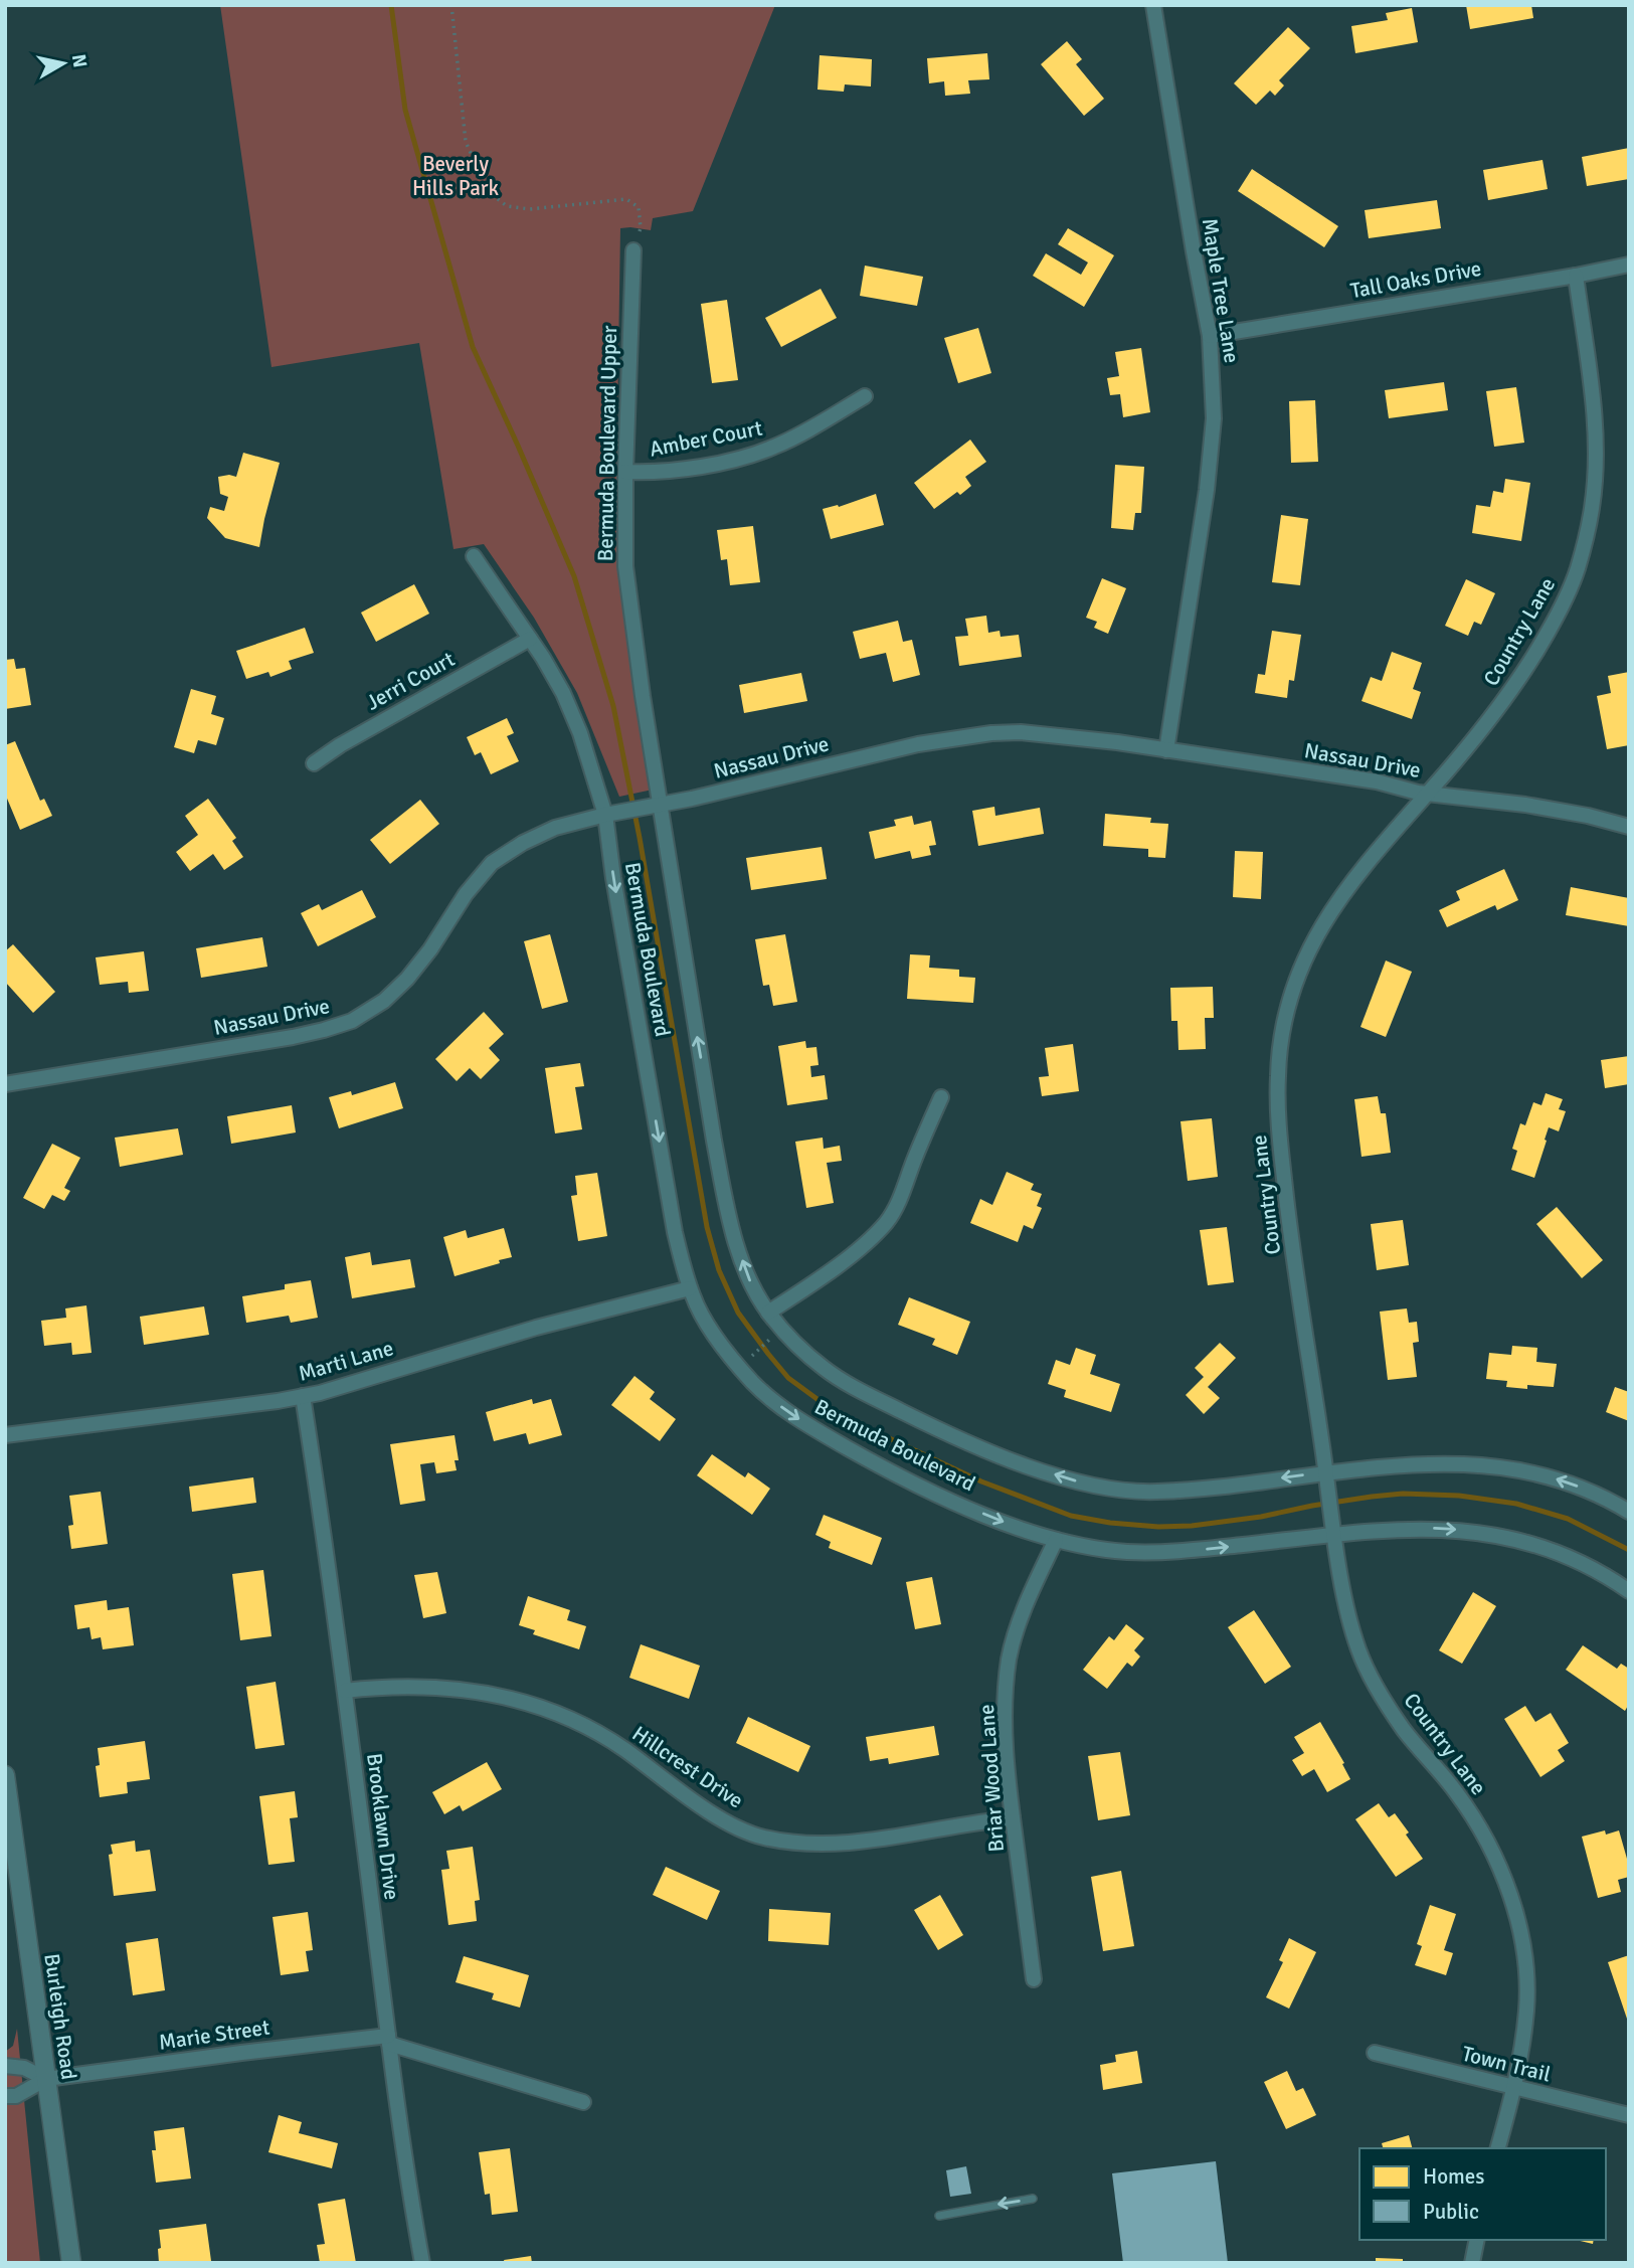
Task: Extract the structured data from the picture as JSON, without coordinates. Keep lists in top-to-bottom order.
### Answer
{
  "streets": {
    "street": [
      "Tall Oaks Drive",
      "Maple Tree Lane",
      "Amber Court",
      "Bermuda Boulevard Upper",
      "Country Lane",
      "Jerri Court",
      "Nassau Drive",
      "Bermuda Boulevard",
      "Marti Lane",
      "Hillcrest Drive",
      "Briar Wood Lane",
      "Brooklawn Drive",
      "Burleigh Road",
      "Marie Street",
      "Town Trail"
    ]
  },
  "crossings": [
    ["Tall Oaks Drive", "Maple Tree Lane"],
    ["Tall Oaks Drive", "Country Lane"],
    ["Maple Tree Lane", "Nassau Drive"],
    ["Amber Court", "Bermuda Boulevard Upper"],
    ["Bermuda Boulevard Upper", "Nassau Drive"],
    ["Bermuda Boulevard Upper", "Bermuda Boulevard"],
    ["Country Lane", "Nassau Drive"],
    ["Country Lane", "Bermuda Boulevard"],
    ["Country Lane", "Town Trail"],
    ["Jerri Court", "Bermuda Boulevard"],
    ["Nassau Drive", "Bermuda Boulevard"],
    ["Bermuda Boulevard", "Marti Lane"],
    ["Bermuda Boulevard", "Briar Wood Lane"],
    ["Marti Lane", "Brooklawn Drive"],
    ["Hillcrest Drive", "Briar Wood Lane"],
    ["Hillcrest Drive", "Brooklawn Drive"],
    ["Brooklawn Drive", "Marie Street"],
    ["Burleigh Road", "Marie Street"]
  ],
  "parks": ["Beverly Hills Park"],
  "legend": ["Homes", "Public"],
  "north": "right"
}
